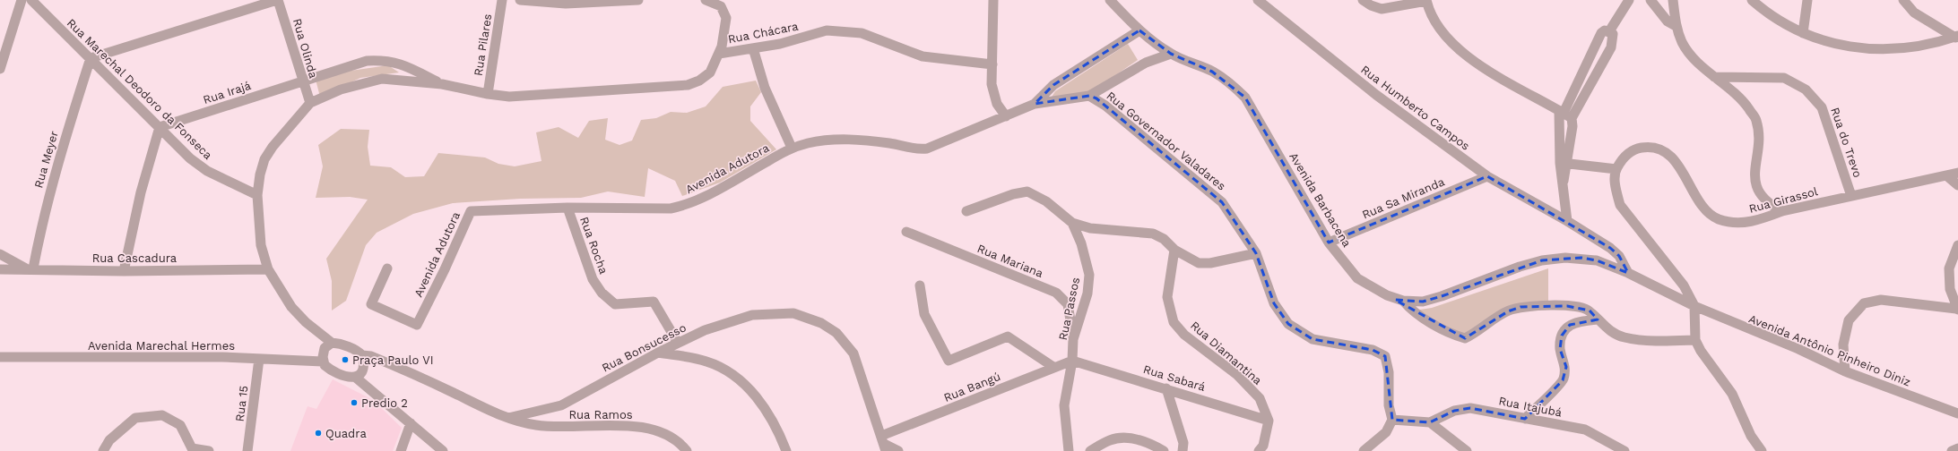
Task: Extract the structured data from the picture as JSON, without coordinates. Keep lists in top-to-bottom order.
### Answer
{
  "streets": {
    "street": [
      "Rua Chácara",
      "Rua Pilares",
      "Rua Olinda",
      "Rua Marechal Deodoro da Fonseca",
      "Rua Irajá",
      "Rua Humberto Campos",
      "Rua Governador Valadares",
      "Rua do Trevo",
      "Rua Meyer",
      "Avenida Adutora",
      "Rua Sa Miranda",
      "Avenida Barbacena",
      "Rua Girassol",
      "Rua Rocha",
      "Rua Cascadura",
      "Rua Mariana",
      "Rua Passos",
      "Avenida Marechal Hermes",
      "Rua Bonsucesso",
      "Avenida Antônio Pinheiro Diniz",
      "Rua Diamantina",
      "Rua Sabará",
      "Rua Bangú",
      "Rua 15",
      "Rua Itajubá",
      "Rua Ramos"
    ]
  },
  "crossings": [
    ["Rua Chácara", "Rua Pilares"],
    ["Rua Chácara", "Rua Irajá"],
    ["Rua Olinda", "Rua Irajá"],
    ["Rua Marechal Deodoro da Fonseca", "Rua Irajá"],
    ["Rua Marechal Deodoro da Fonseca", "Rua Meyer"],
    ["Rua Humberto Campos", "Rua Sa Miranda"],
    ["Rua Humberto Campos", "Avenida Barbacena"],
    ["Rua Governador Valadares", "Avenida Adutora"],
    ["Rua do Trevo", "Rua Girassol"],
    ["Rua Meyer", "Rua Cascadura"],
    ["Avenida Adutora", "Rua Rocha"],
    ["Rua Sa Miranda", "Avenida Barbacena"],
    ["Avenida Barbacena", "Avenida Antônio Pinheiro Diniz"],
    ["Rua Rocha", "Rua Bonsucesso"],
    ["Rua Mariana", "Rua Passos"],
    ["Rua Passos", "Rua Sabará"],
    ["Rua Passos", "Rua Bangú"],
    ["Avenida Marechal Hermes", "Rua 15"],
    ["Rua Bonsucesso", "Rua Bangú"],
    ["Rua Bonsucesso", "Rua Ramos"],
    ["Rua Diamantina", "Rua Sabará"],
    ["Rua Sabará", "Rua Bangú"]
  ],
  "places": ["Praça Paulo VI", "Predio 2", "Quadra"]
}
